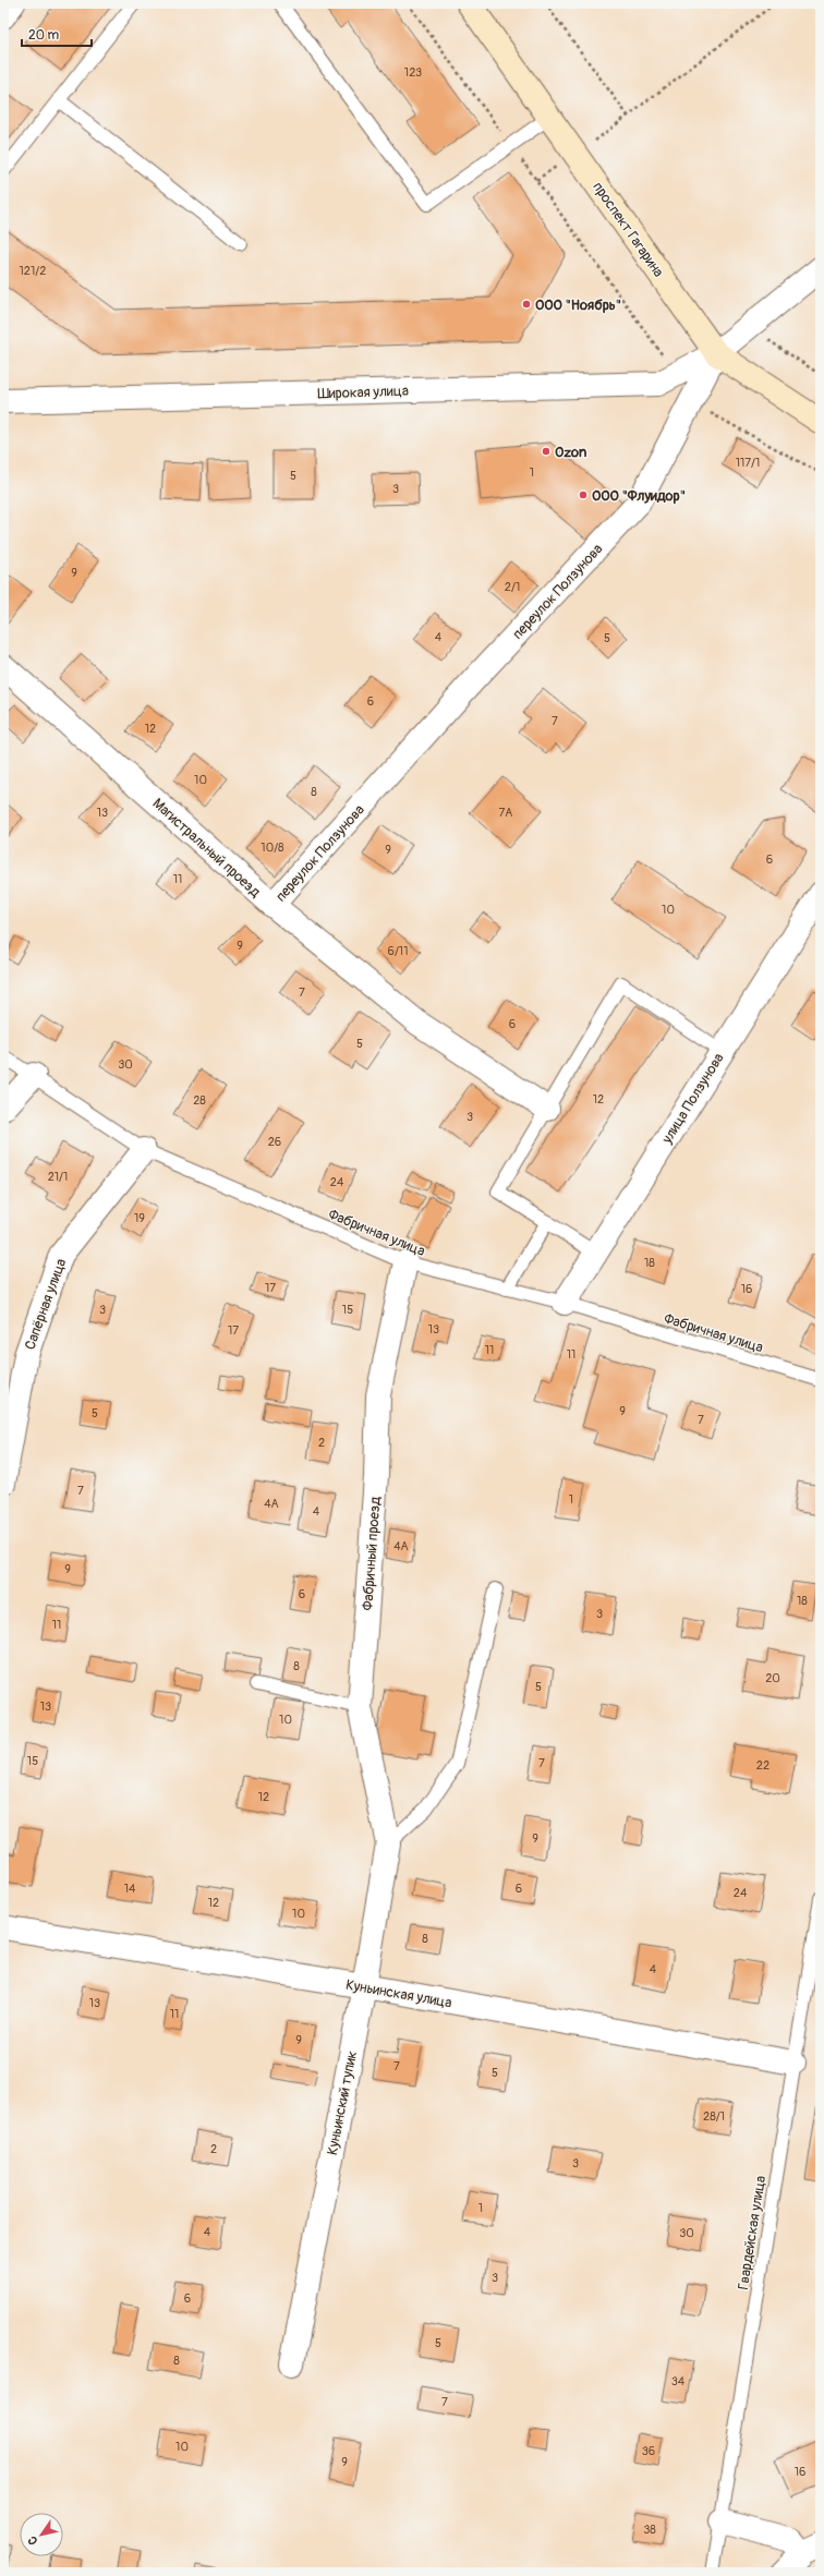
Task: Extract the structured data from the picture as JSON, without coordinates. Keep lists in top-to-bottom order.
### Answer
{
  "streets": {
    "main road": ["проспект Гагарина"],
    "street": [
      "Широкая улица",
      "переулок Ползунова",
      "Магистральный проезд",
      "улица Ползунова",
      "Сапёрная улица",
      "Фабричный проезд",
      "Куньинская улица",
      "Куньинский тупик"
    ],
    "lane": ["Фабричная улица", "Гвардейская улица"]
  },
  "crossings": [
    ["проспект Гагарина", "Широкая улица"],
    ["проспект Гагарина", "переулок Ползунова"],
    ["Широкая улица", "переулок Ползунова"],
    ["переулок Ползунова", "Магистральный проезд"],
    ["улица Ползунова", "Фабричная улица"],
    ["Фабричная улица", "Сапёрная улица"],
    ["Фабричная улица", "Фабричный проезд"],
    ["Фабричный проезд", "Куньинский тупик"],
    ["Куньинская улица", "Куньинский тупик"],
    ["Куньинская улица", "Гвардейская улица"]
  ],
  "places": ["ООО \"Ноябрь\"", "Ozon", "ООО \"Флуидор\""],
  "house_numbers": [
    "123",
    "121/2",
    "117/1",
    "1",
    "5",
    "3",
    "9",
    "2/1",
    "4",
    "5",
    "6",
    "7",
    "12",
    "10",
    "8",
    "13",
    "7А",
    "10/8",
    "9",
    "6",
    "11",
    "10",
    "9",
    "6/11",
    "7",
    "6",
    "5",
    "30",
    "12",
    "28",
    "3",
    "26",
    "21/1",
    "24",
    "19",
    "18",
    "17",
    "16",
    "3",
    "15",
    "13",
    "17",
    "11",
    "11",
    "9",
    "5",
    "7",
    "2",
    "7",
    "1",
    "4А",
    "4",
    "4А",
    "9",
    "6",
    "18",
    "3",
    "11",
    "8",
    "20",
    "5",
    "13",
    "10",
    "15",
    "7",
    "22",
    "12",
    "9",
    "14",
    "6",
    "24",
    "12",
    "10",
    "8",
    "4",
    "13",
    "11",
    "9",
    "7",
    "5",
    "28/1",
    "2",
    "3",
    "1",
    "4",
    "30",
    "3",
    "6",
    "5",
    "8",
    "34",
    "7",
    "10",
    "36",
    "9",
    "16",
    "38"
  ],
  "scale_bar": "20 m",
  "north": "bottom left"
}
